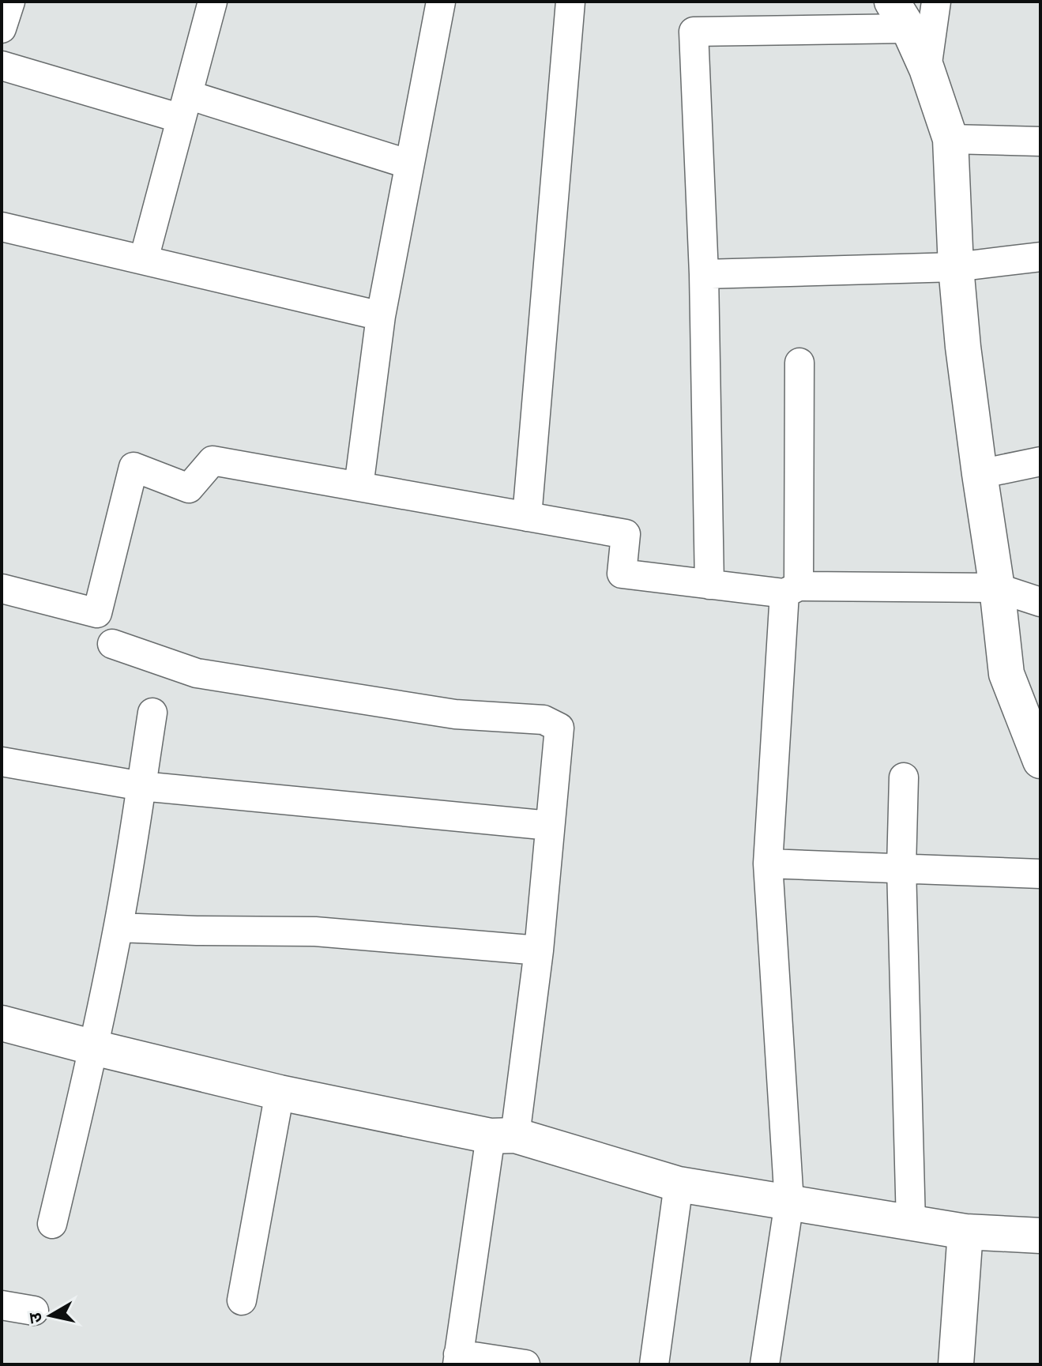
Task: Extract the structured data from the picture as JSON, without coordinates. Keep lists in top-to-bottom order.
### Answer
{
  "north": "left"
}
